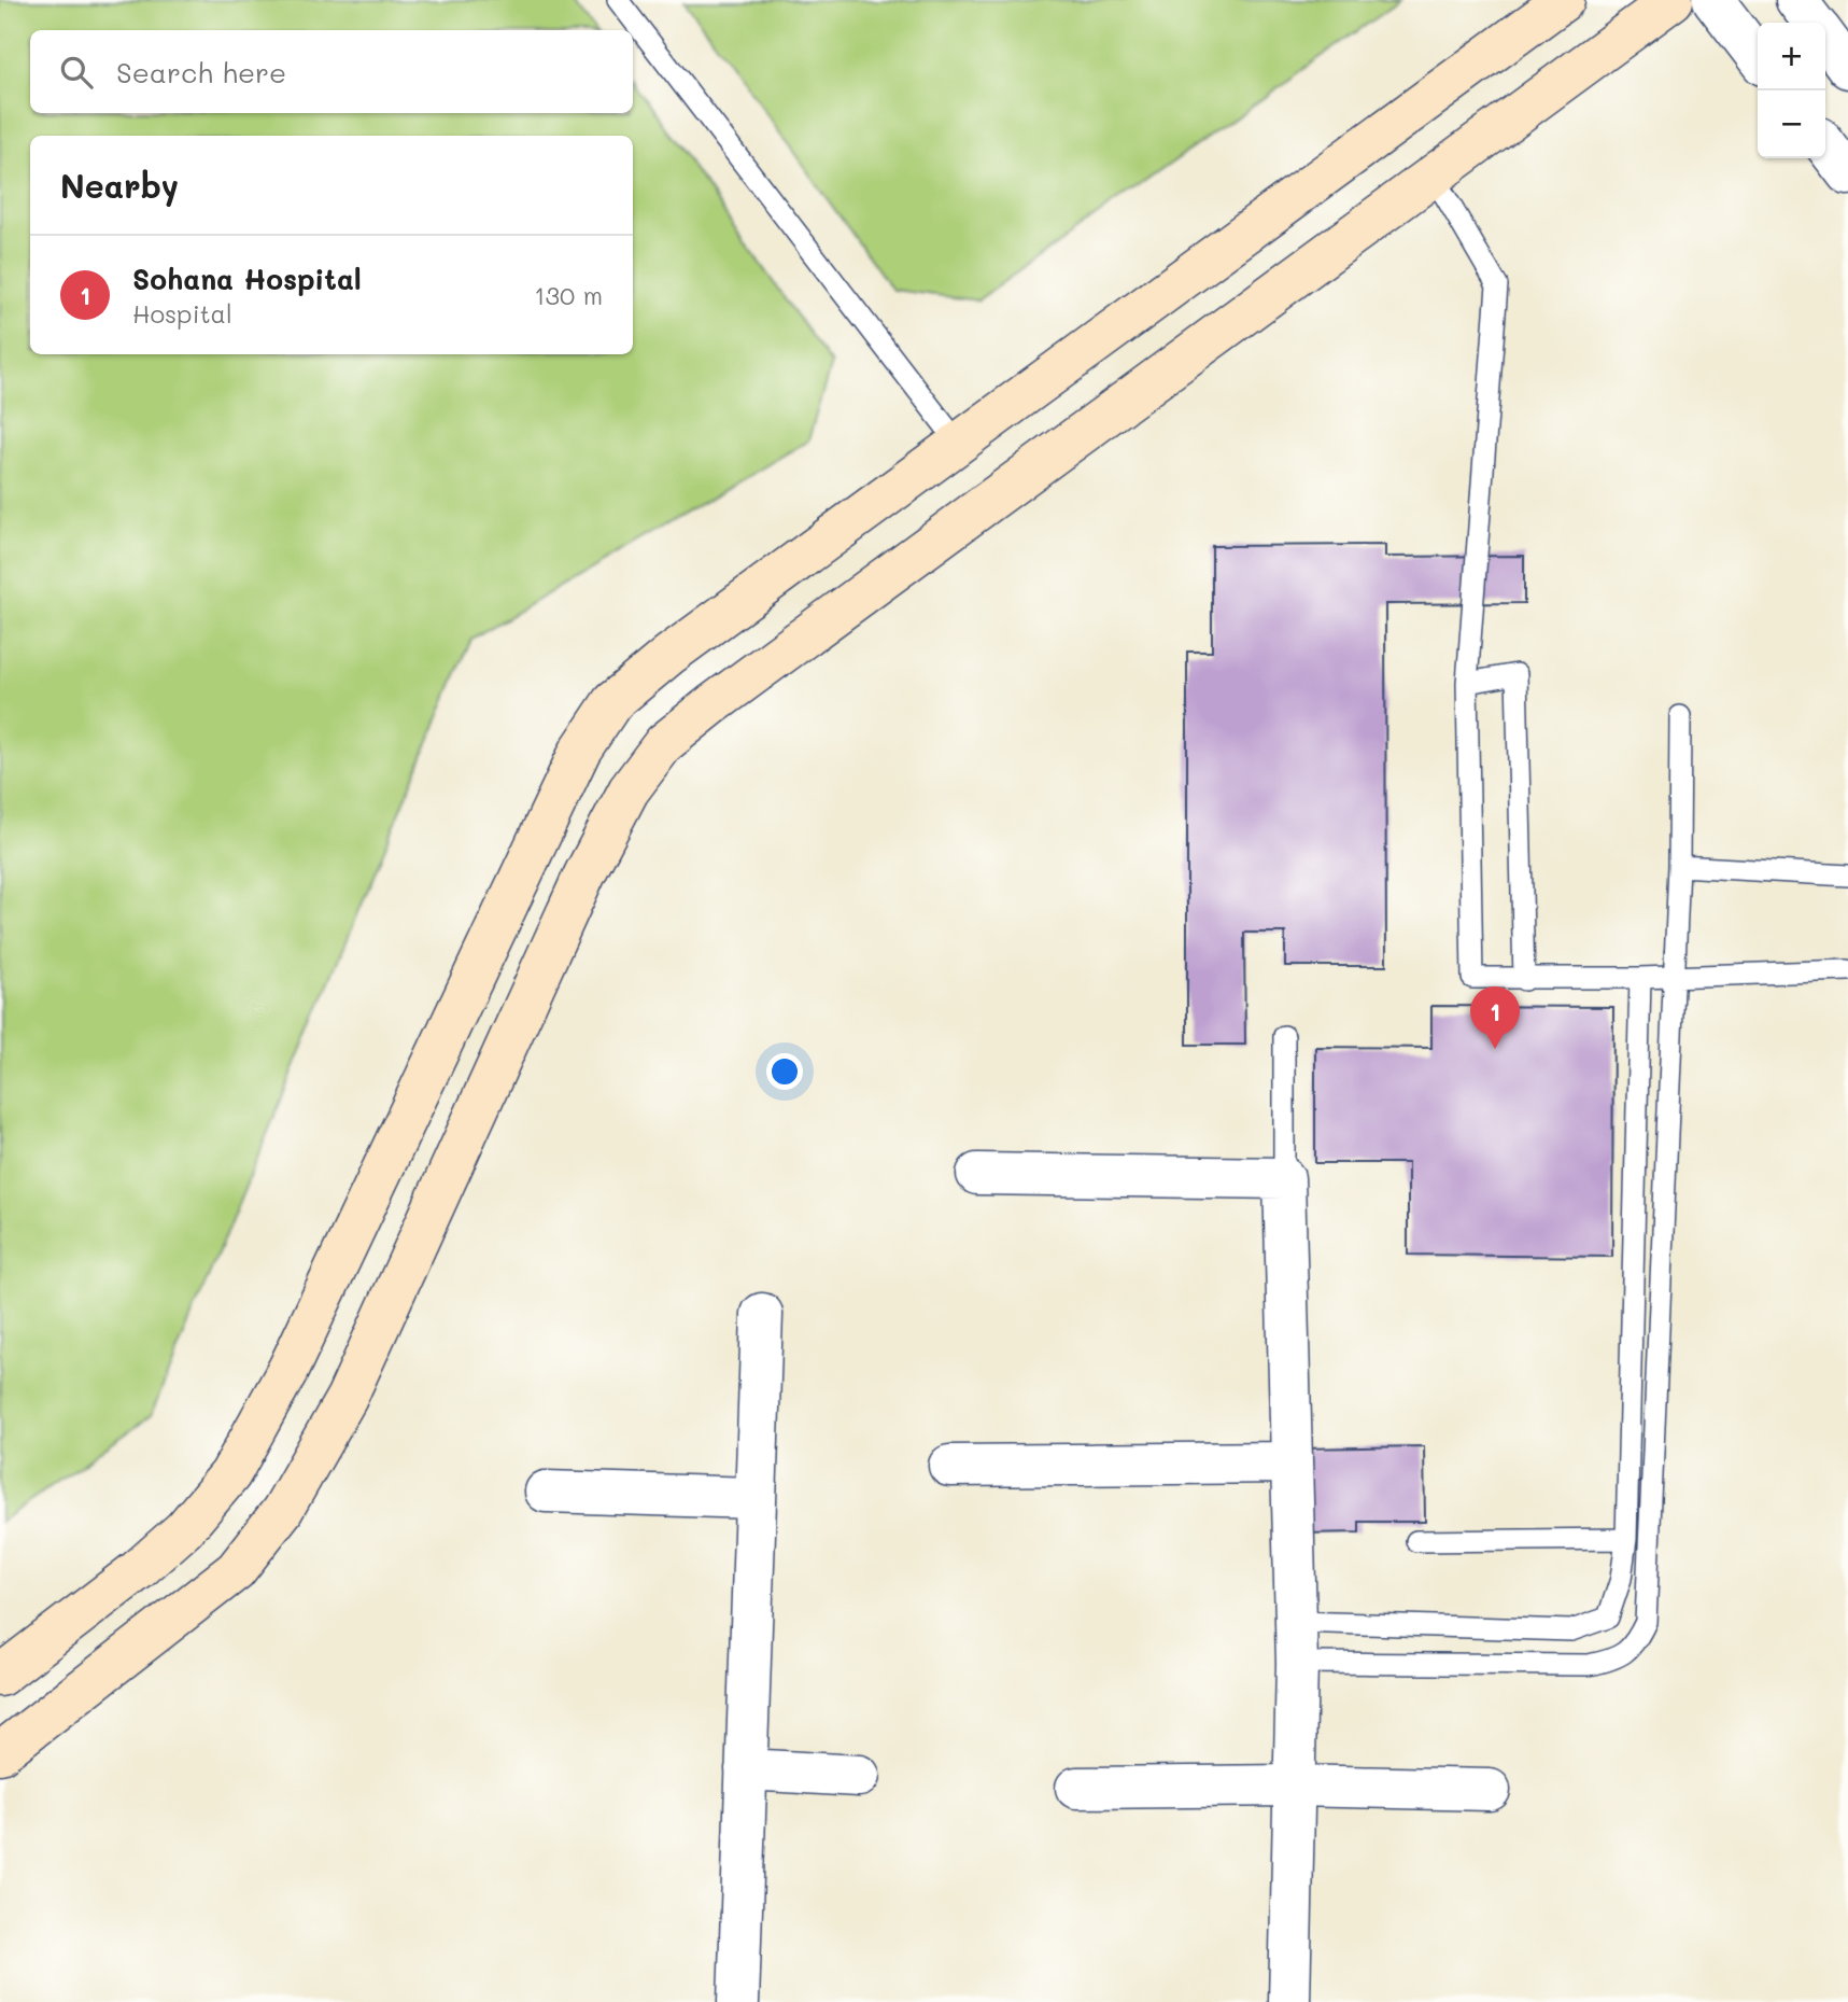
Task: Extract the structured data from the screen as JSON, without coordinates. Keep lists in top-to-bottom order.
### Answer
{
  "page": {
    "map_buttons": ["+", "−"],
    "search": "Search here",
    "heading": "Nearby",
    "list": [
      {
        "mark": "1",
        "name": "Sohana Hospital",
        "note": "Hospital",
        "value": "130 m"
      }
    ],
    "pins": "1"
  }
}
